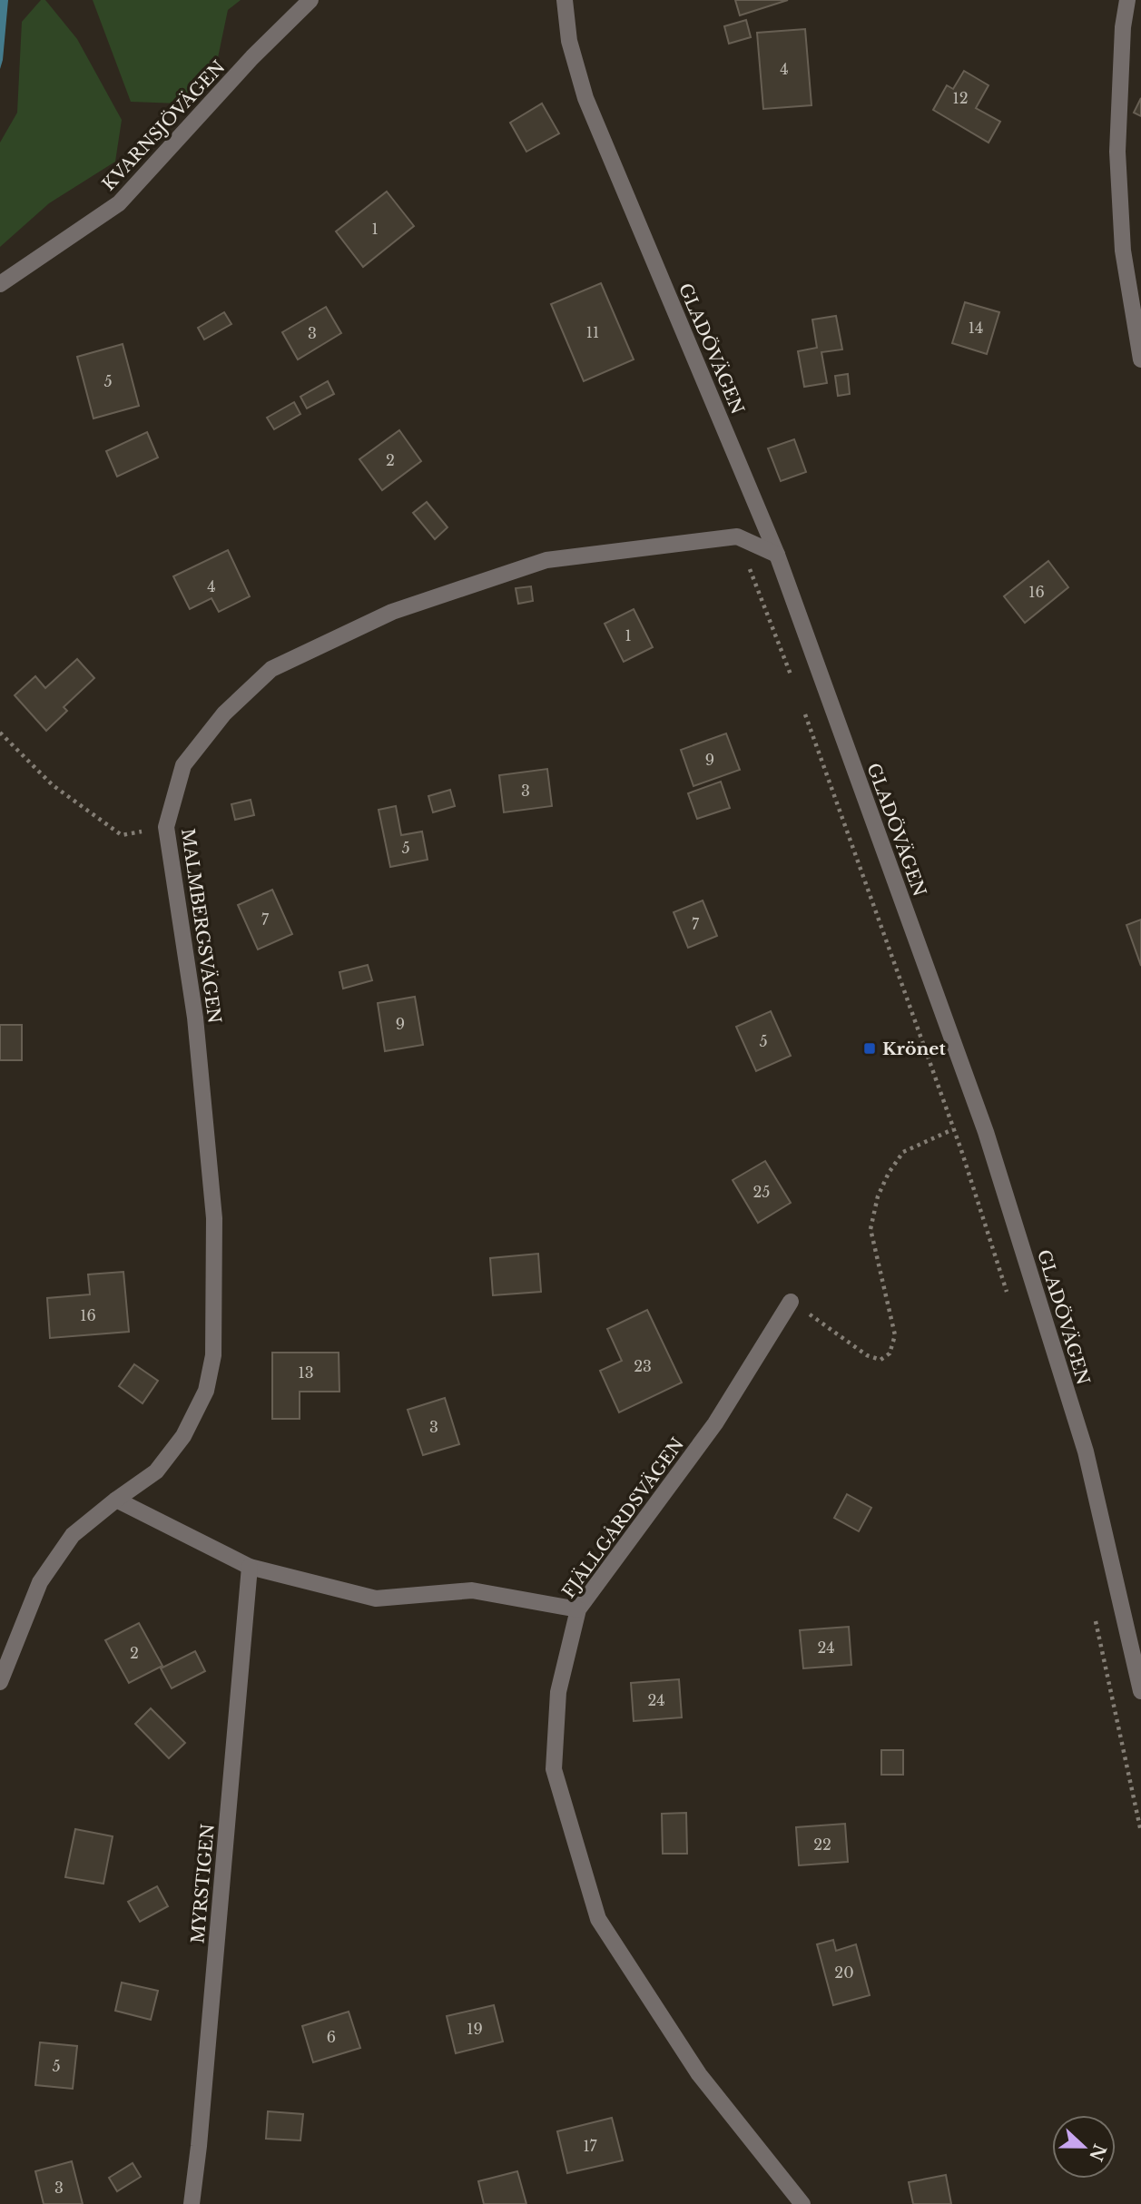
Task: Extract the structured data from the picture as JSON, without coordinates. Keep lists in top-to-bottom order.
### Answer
{
  "streets": {
    "street": [
      "KVARNSJÖVÄGEN",
      "GLADÖVÄGEN",
      "MALMBERGSVÄGEN",
      "FJÄLLGÅRDSVÄGEN",
      "MYRSTIGEN"
    ]
  },
  "places": {
    "transit": ["Krönet"]
  },
  "house_numbers": [
    "4",
    "12",
    "1",
    "14",
    "11",
    "3",
    "5",
    "2",
    "4",
    "16",
    "1",
    "9",
    "3",
    "5",
    "7",
    "7",
    "9",
    "5",
    "25",
    "16",
    "23",
    "13",
    "3",
    "24",
    "2",
    "24",
    "22",
    "20",
    "19",
    "6",
    "5",
    "17",
    "3"
  ],
  "north": "right"
}
